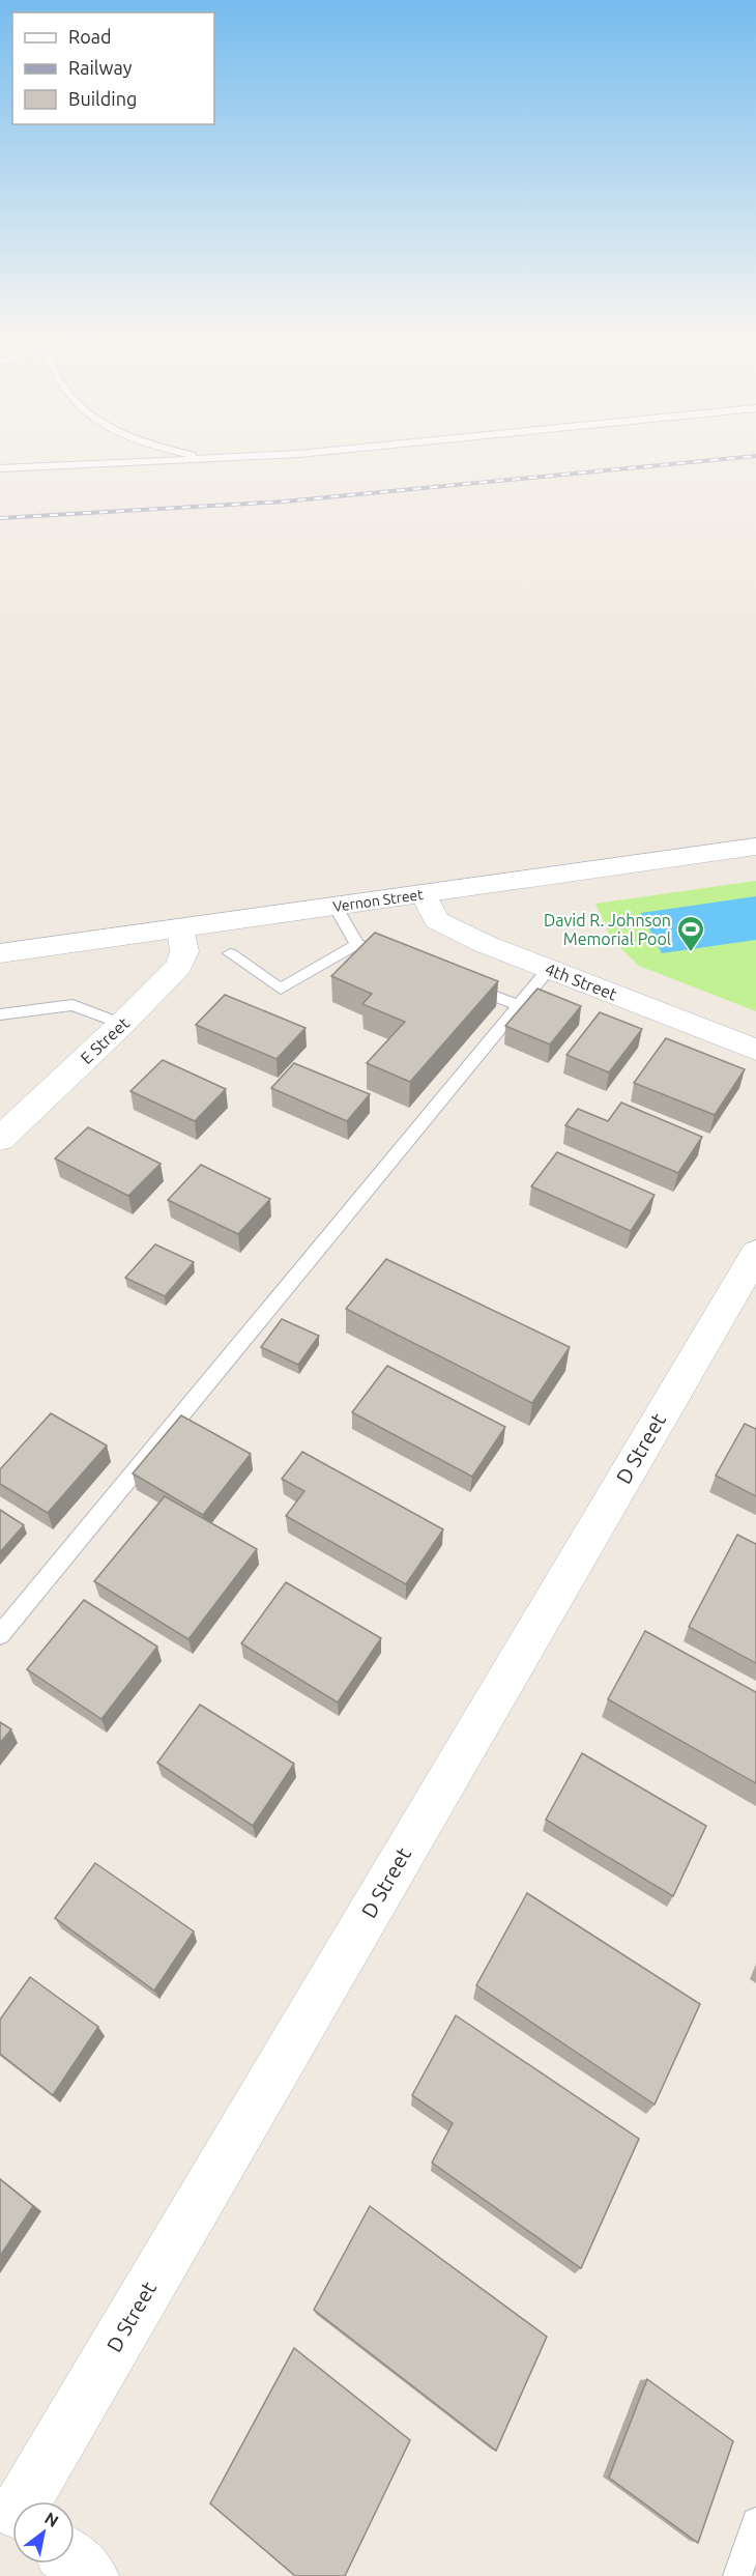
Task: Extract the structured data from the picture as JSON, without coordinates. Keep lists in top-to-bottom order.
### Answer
{
  "streets": {
    "street": [
      "Vernon Street",
      "4th Street",
      "E Street",
      "D Street"
    ]
  },
  "crossings": [
    ["Vernon Street", "4th Street"],
    ["Vernon Street", "E Street"]
  ],
  "places": {
    "sports": ["David R. Johnson Memorial Pool"]
  },
  "legend": ["Road", "Railway", "Building"],
  "north": "top right"
}
